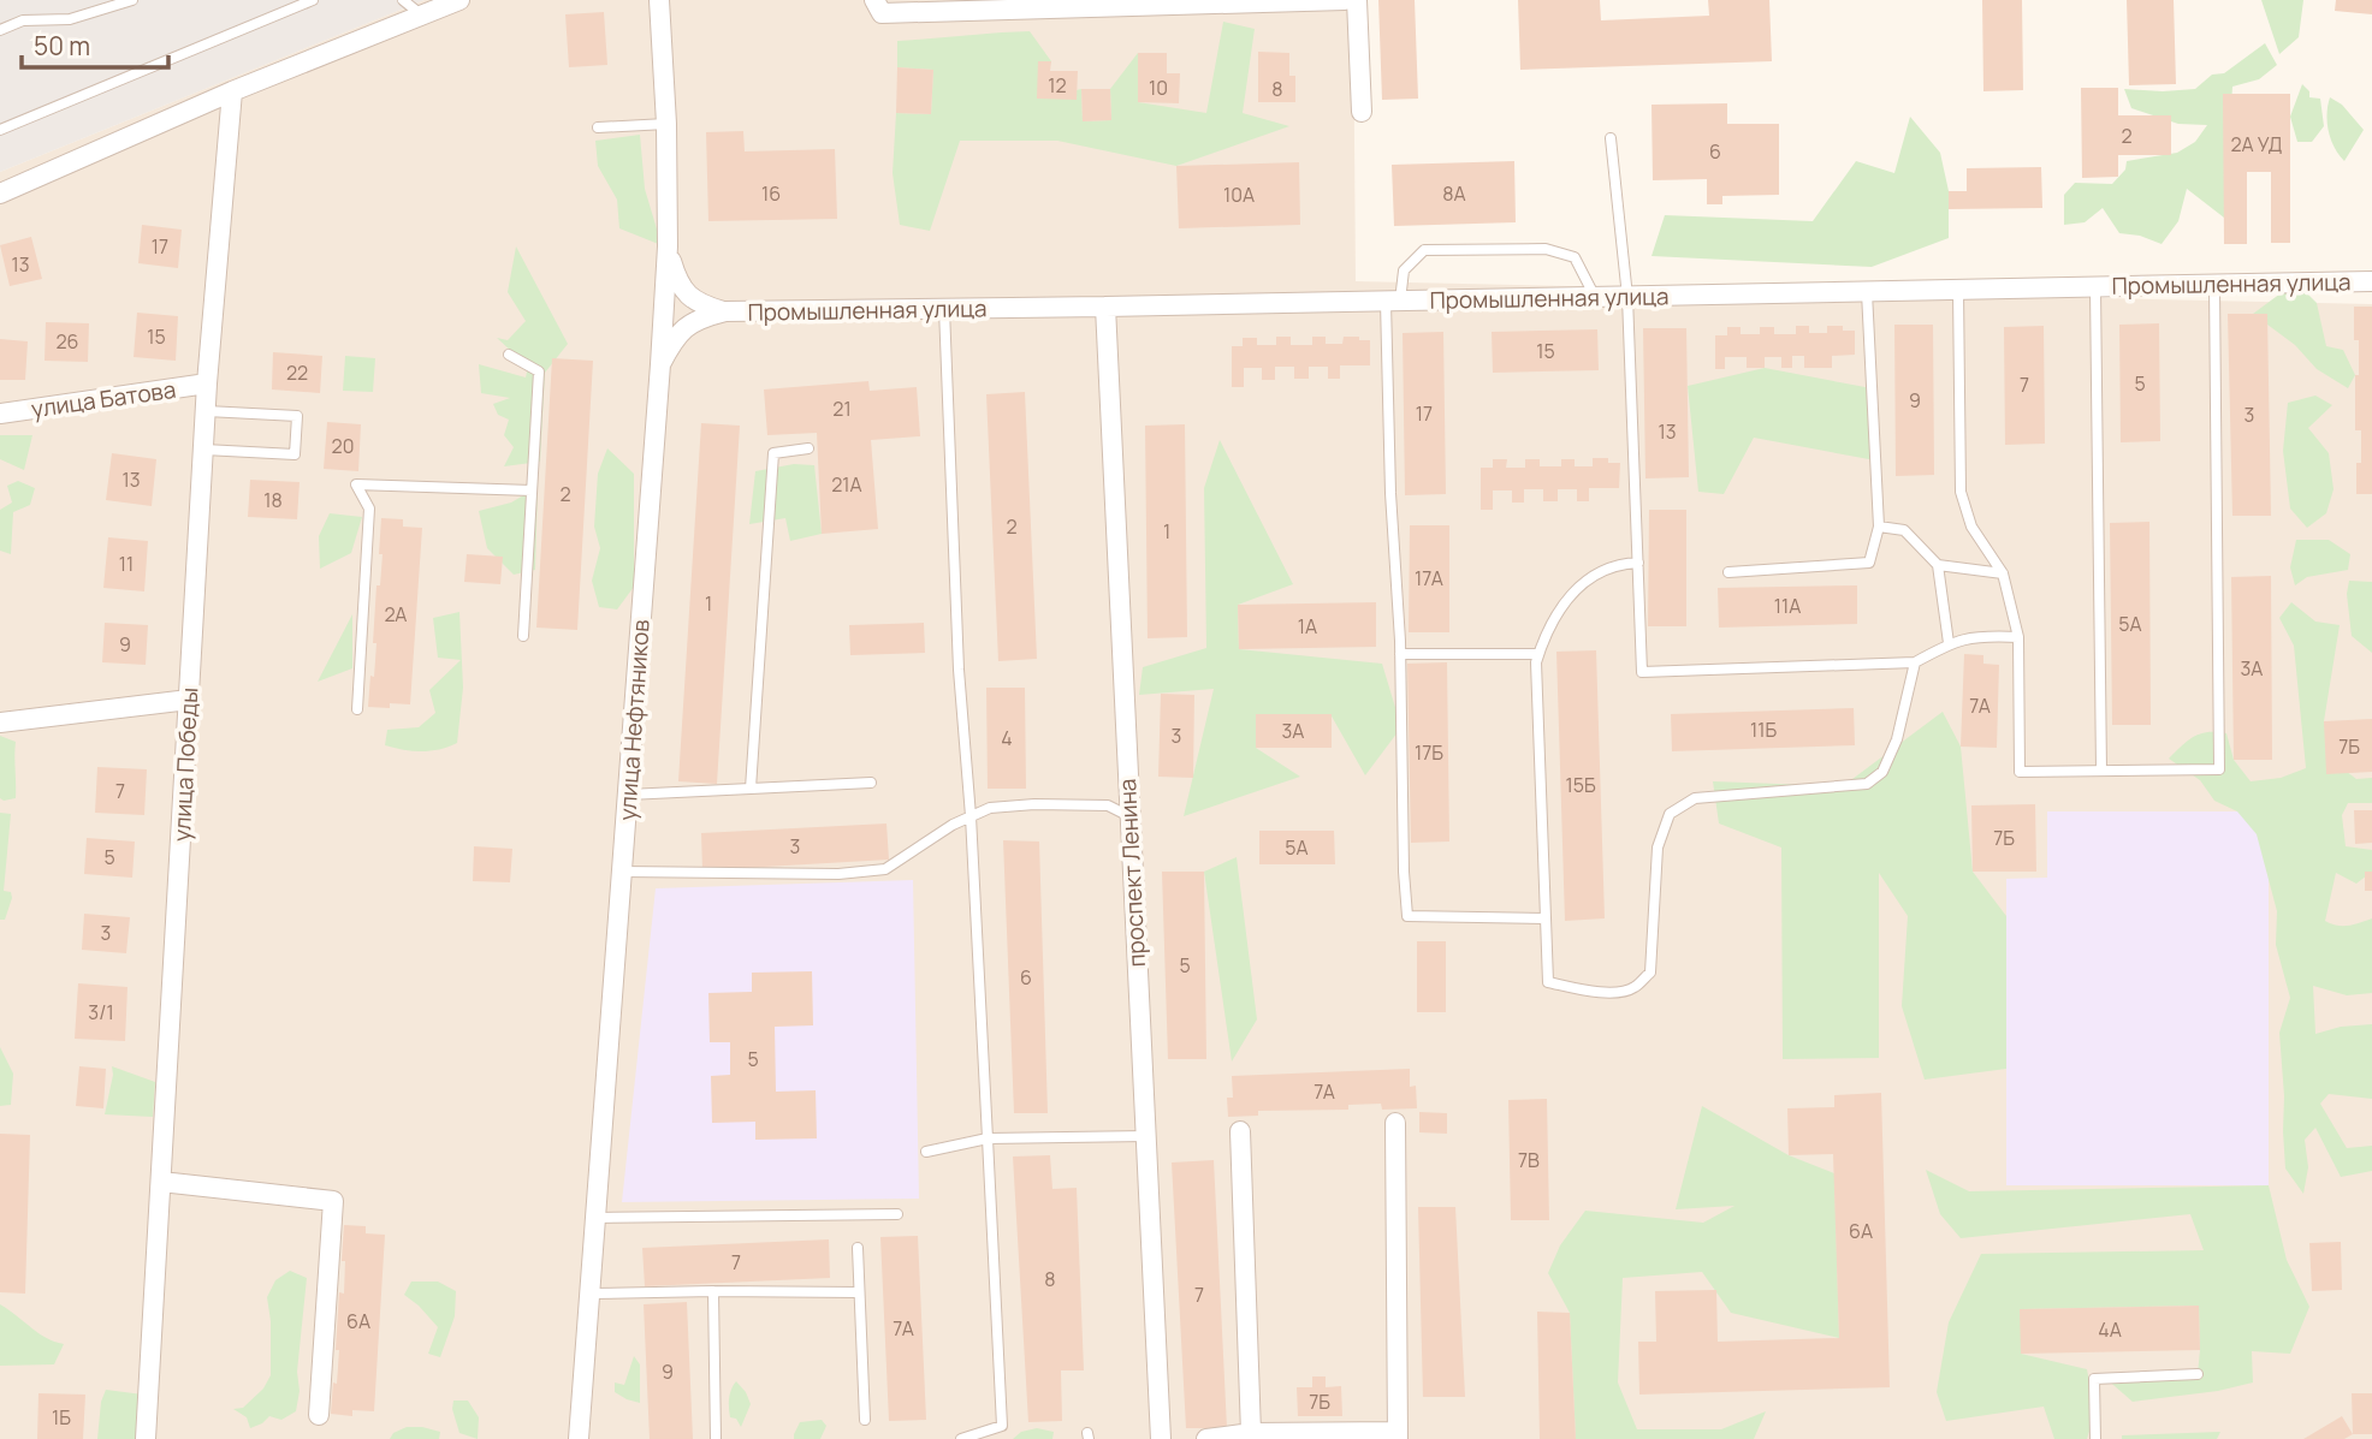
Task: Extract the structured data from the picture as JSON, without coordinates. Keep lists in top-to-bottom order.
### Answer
{
  "streets": {
    "street": [
      "Промышленная улица",
      "улица Батова",
      "улица Нефтяников",
      "улица Победы",
      "проспект Ленина"
    ]
  },
  "crossings": [
    ["Промышленная улица", "улица Нефтяников"],
    ["Промышленная улица", "проспект Ленина"],
    ["улица Батова", "улица Победы"]
  ],
  "house_numbers": [
    "12",
    "10",
    "8",
    "2",
    "2А УД",
    "6",
    "16",
    "8А",
    "10А",
    "17",
    "13",
    "15",
    "26",
    "15",
    "22",
    "5",
    "7",
    "9",
    "21",
    "17",
    "3",
    "13",
    "20",
    "13",
    "21А",
    "2",
    "18",
    "2",
    "1",
    "11",
    "17А",
    "1",
    "11А",
    "2А",
    "5А",
    "1А",
    "9",
    "3А",
    "7А",
    "11Б",
    "3А",
    "3",
    "4",
    "7Б",
    "17Б",
    "15Б",
    "7",
    "7Б",
    "3",
    "5А",
    "5",
    "3",
    "5",
    "6",
    "3/1",
    "5",
    "7А",
    "7В",
    "6А",
    "7",
    "8",
    "7",
    "6А",
    "7А",
    "4А",
    "9",
    "7Б",
    "1Б"
  ],
  "scale_bar": "50 m"
}
